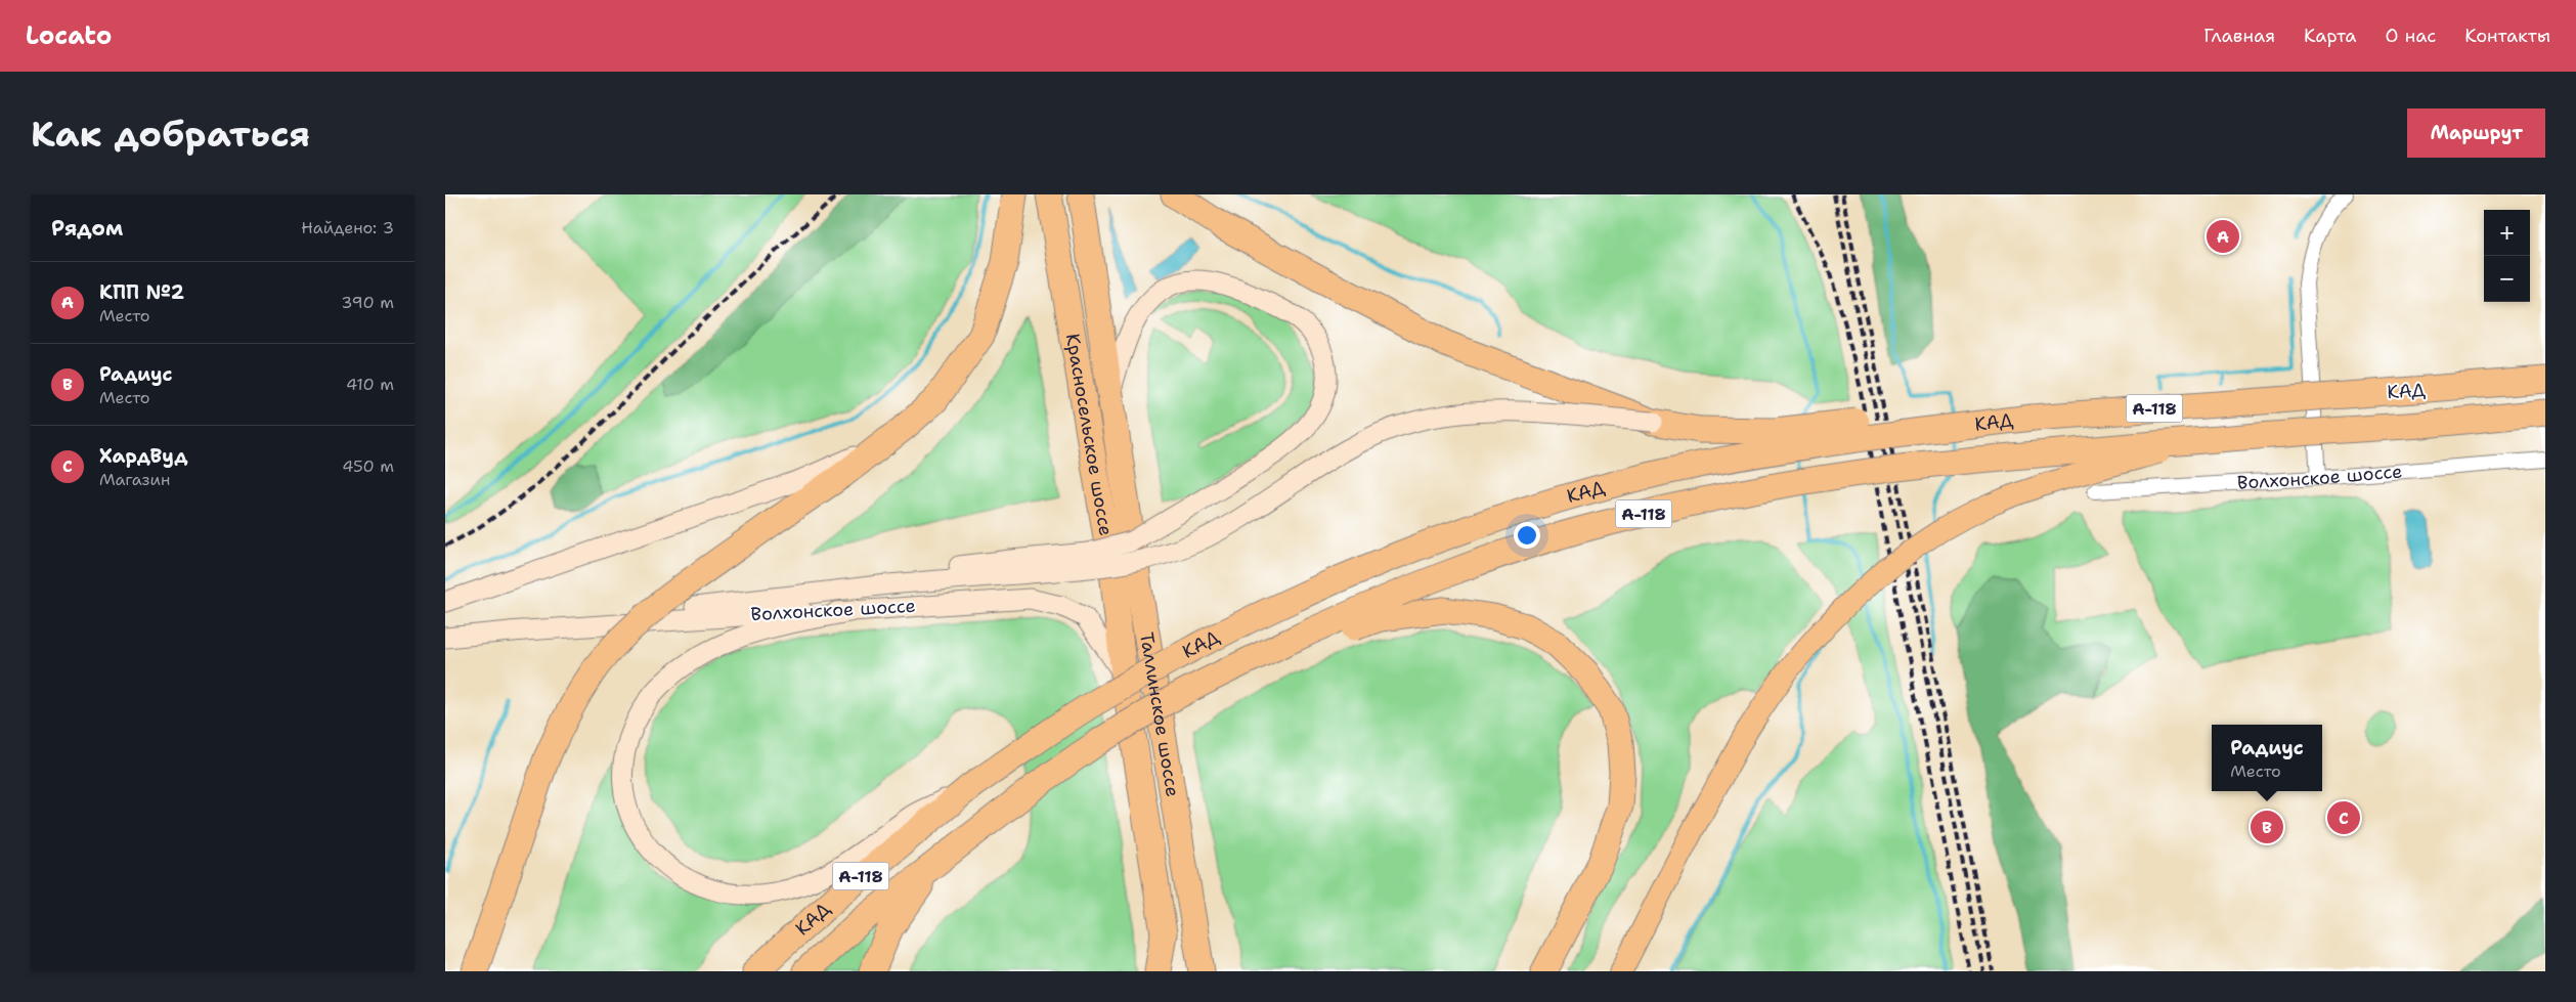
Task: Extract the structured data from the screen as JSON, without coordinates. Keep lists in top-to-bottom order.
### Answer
{
  "streets": {
    "highway": [
      "КАД",
      "А-118",
      "Красносельское шоссе",
      "Таллинское шоссе"
    ],
    "main road": ["Волхонское шоссе"]
  },
  "crossings": [
    ["Красносельское шоссе", "Волхонское шоссе"],
    ["Красносельское шоссе", "Таллинское шоссе"],
    ["Волхонское шоссе", "Таллинское шоссе"]
  ],
  "page": {
    "header": "Locato",
    "nav": [
      "Главная",
      "Карта",
      "О нас",
      "Контакты"
    ],
    "buttons": "Маршрут",
    "title": "Как добраться",
    "heading": ["Рядом", "Найдено: 3"],
    "map_buttons": ["+", "−"],
    "pins": ["A", "C", "B"],
    "list": [
      {
        "mark": "A",
        "name": "КПП №2",
        "note": "Место",
        "value": "390 m"
      },
      {
        "mark": "B",
        "name": "Радиус",
        "note": "Место",
        "value": "410 m"
      },
      {
        "mark": "C",
        "name": "ХардВуд",
        "note": "Магазин",
        "value": "450 m"
      }
    ],
    "popup": ["Радиус", "Место"]
  }
}
